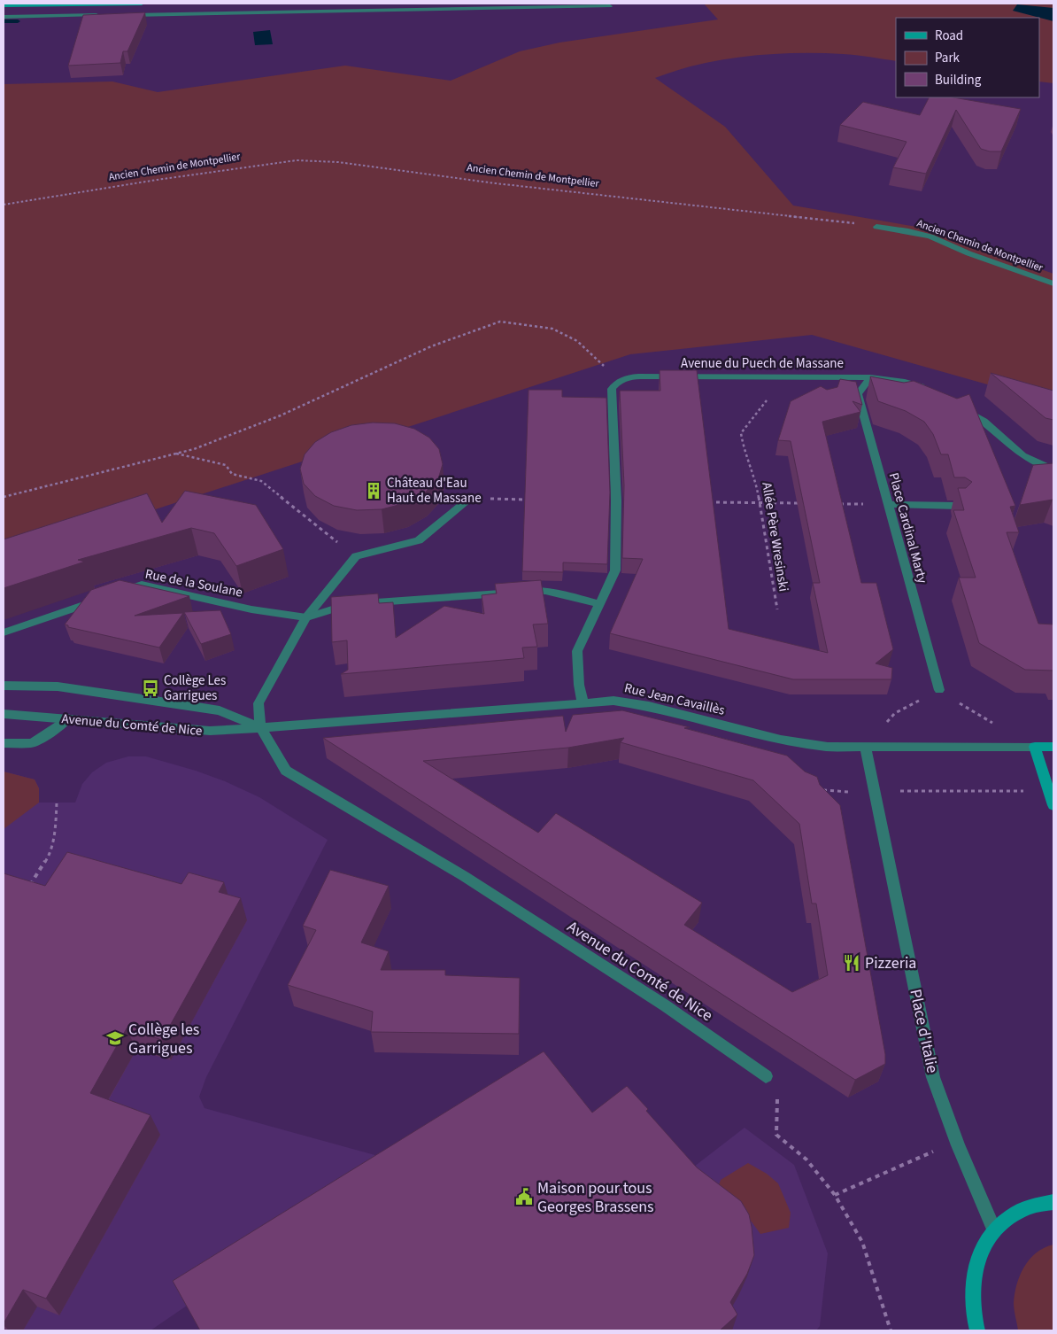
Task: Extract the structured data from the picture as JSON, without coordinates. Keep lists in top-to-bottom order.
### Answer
{
  "streets": {
    "street": [
      "Ancien Chemin de Montpellier",
      "Avenue du Puech de Massane",
      "Place Cardinal Marty",
      "Rue de la Soulane",
      "Rue Jean Cavaillès",
      "Avenue du Comté de Nice",
      "Place d'Italie"
    ],
    "path": ["Allée Père Wresinski"]
  },
  "crossings": [
    ["Avenue du Puech de Massane", "Place Cardinal Marty"],
    ["Avenue du Puech de Massane", "Allée Père Wresinski"],
    ["Rue Jean Cavaillès", "Avenue du Comté de Nice"],
    ["Rue Jean Cavaillès", "Place d'Italie"]
  ],
  "places": {
    "building": ["Château d'Eau Haut de Massane"],
    "bus stop": ["Collège Les Garrigues"],
    "restaurant": ["Pizzeria"],
    "school or university": ["Collège les Garrigues"],
    "public building": ["Maison pour tous Georges Brassens"]
  },
  "legend": ["Road", "Park", "Building"]
}
